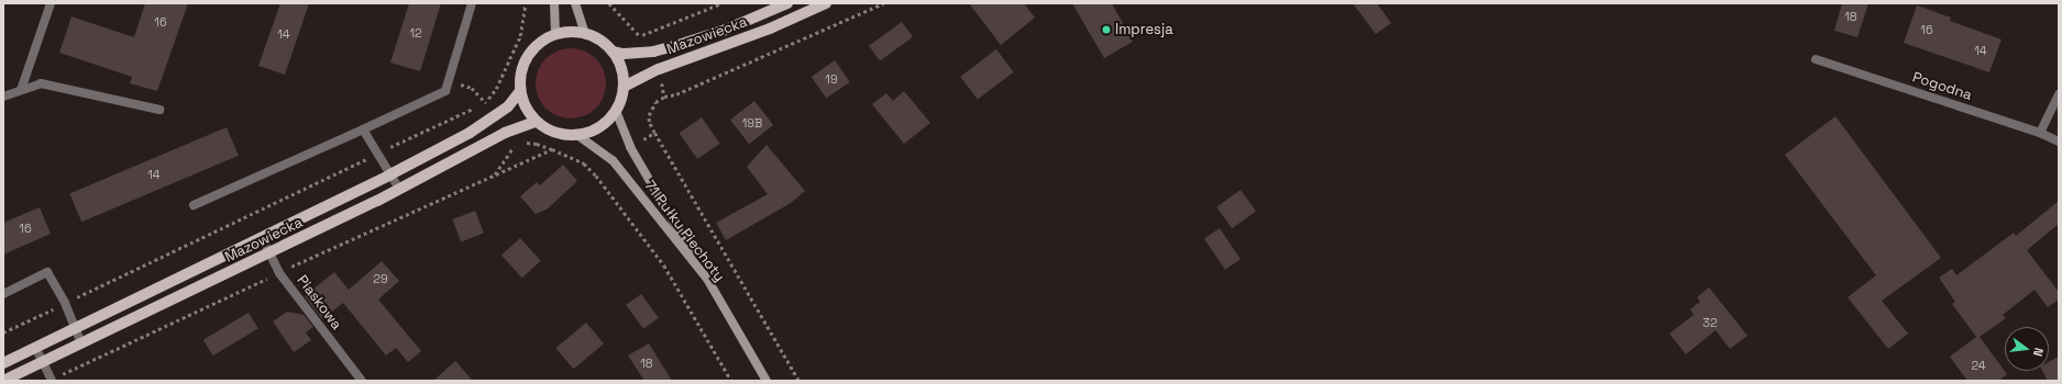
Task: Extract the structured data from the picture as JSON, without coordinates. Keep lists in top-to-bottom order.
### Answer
{
  "streets": {
    "main road": ["Mazowiecka"],
    "street": ["Pogodna", "71 Pułku Piechoty", "Piaskowa"]
  },
  "crossings": [
    ["Mazowiecka", "71 Pułku Piechoty"],
    ["Mazowiecka", "Piaskowa"]
  ],
  "places": ["Impresja"],
  "house_numbers": [
    "18",
    "16",
    "16",
    "12",
    "14",
    "14",
    "19",
    "19B",
    "14",
    "16",
    "29",
    "32",
    "18",
    "24"
  ],
  "north": "right"
}
